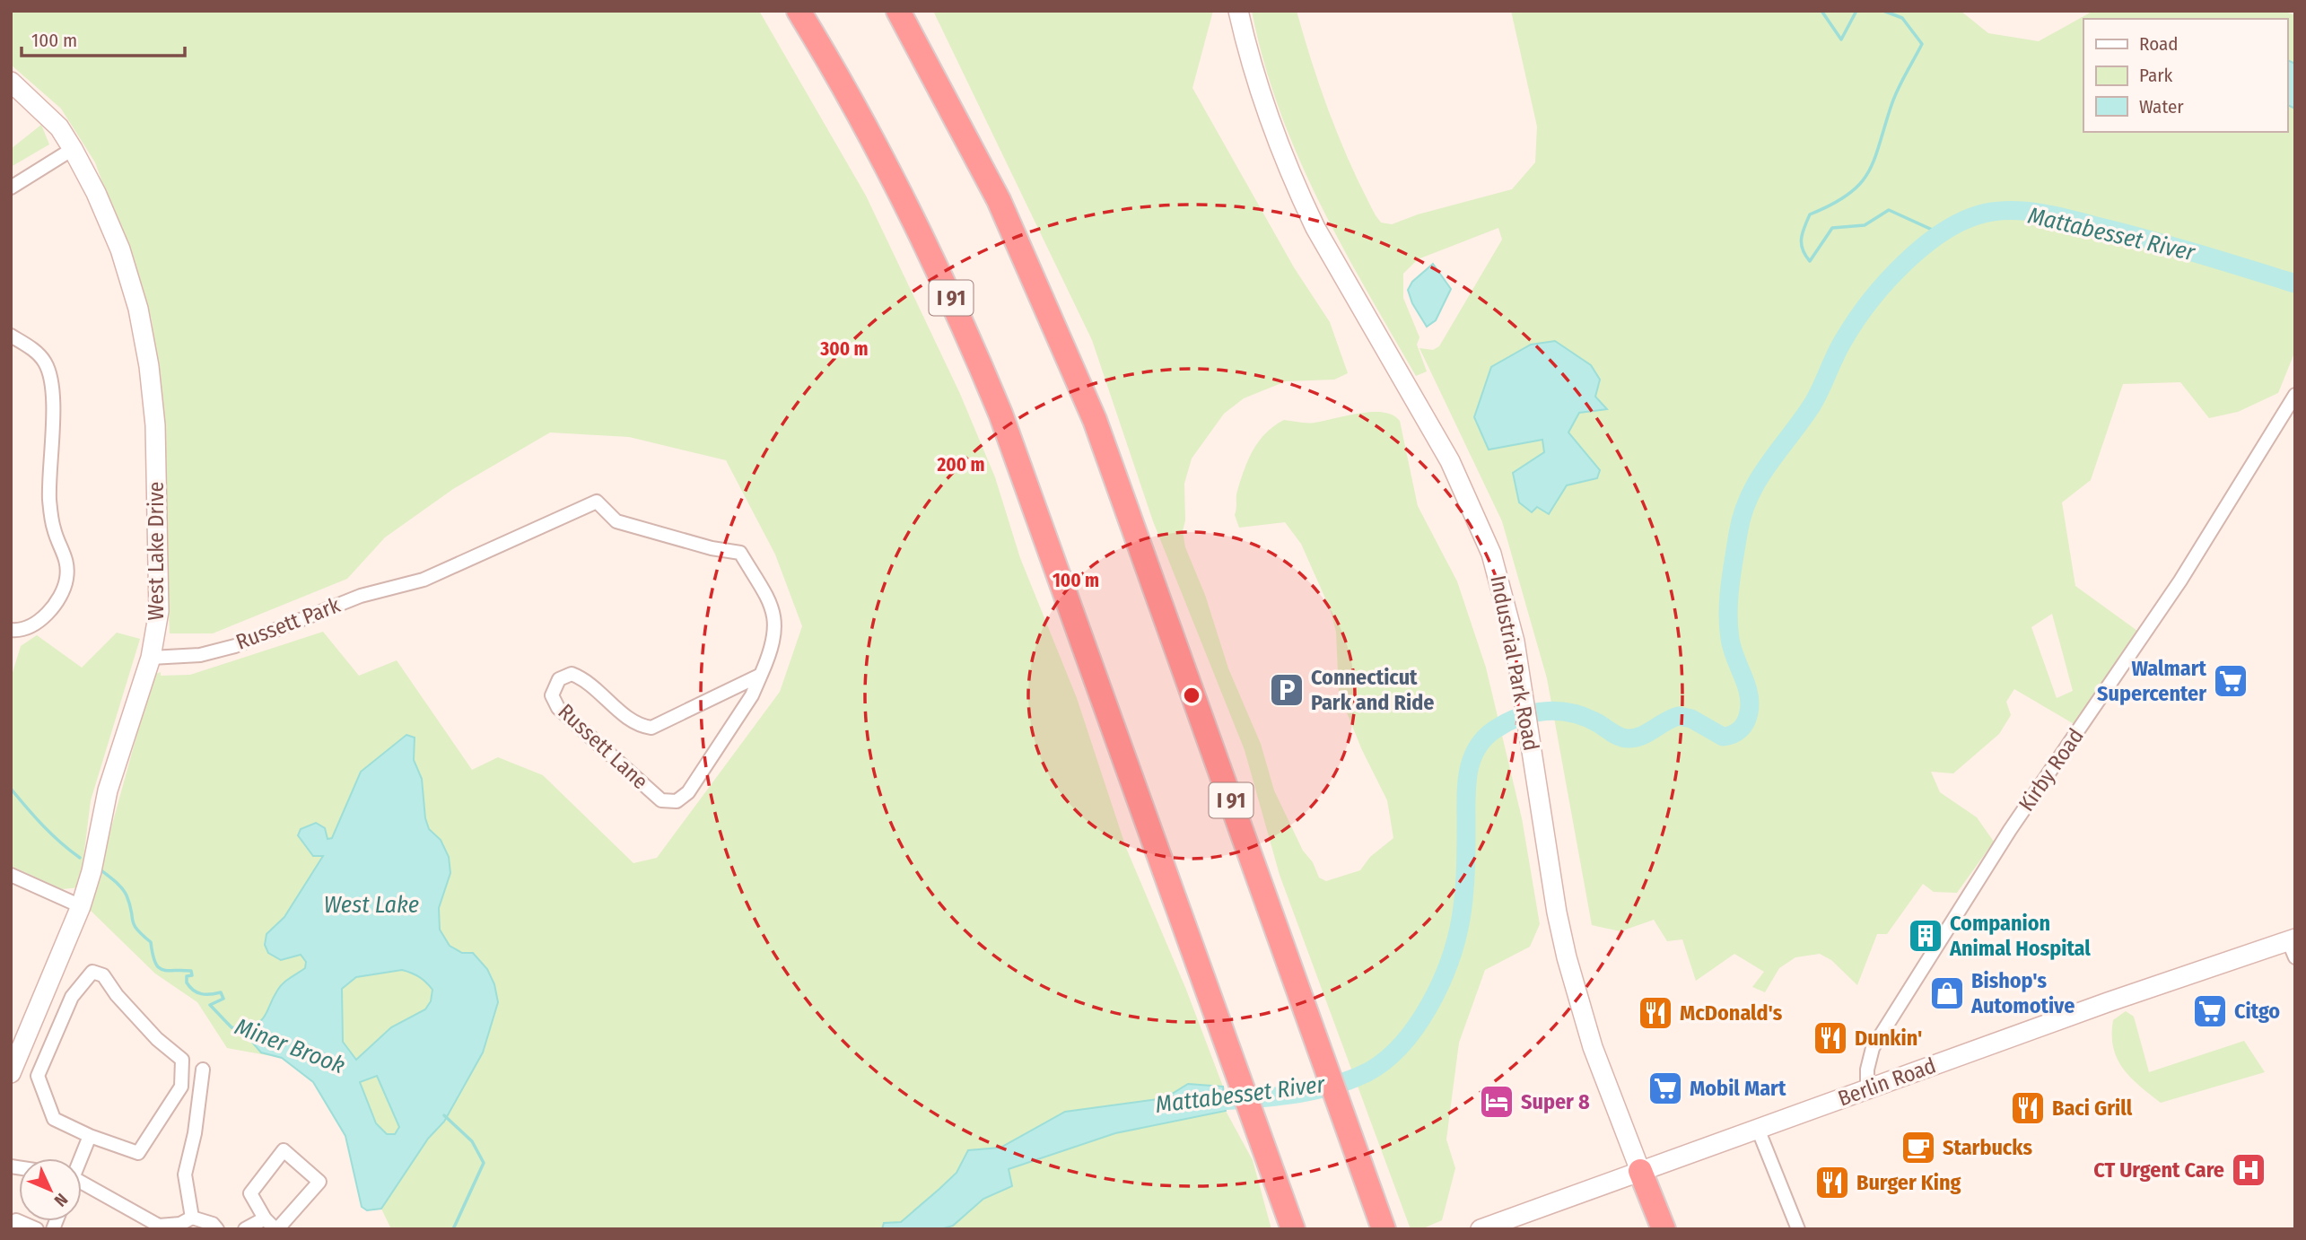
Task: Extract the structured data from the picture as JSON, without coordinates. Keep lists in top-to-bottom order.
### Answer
{
  "streets": {
    "highway": ["I 91"],
    "street": [
      "West Lake Drive",
      "Russett Park",
      "Industrial Park Road",
      "Russett Lane",
      "Kirby Road",
      "Berlin Road"
    ]
  },
  "crossings": [
    ["West Lake Drive", "Russett Park"],
    ["Russett Park", "Russett Lane"],
    ["Industrial Park Road", "Berlin Road"],
    ["Kirby Road", "Berlin Road"]
  ],
  "water": ["Mattabesset River", "West Lake", "Miner Brook"],
  "places": {
    "supermarket": ["Walmart Supercenter", "Citgo", "Mobil Mart"],
    "parking": ["Connecticut Park and Ride"],
    "building": ["Companion Animal Hospital"],
    "shop": ["Bishop's Automotive"],
    "restaurant": [
      "McDonald's",
      "Dunkin'",
      "Baci Grill",
      "Burger King"
    ],
    "hotel": ["Super 8"],
    "cafe": ["Starbucks"],
    "hospital": ["CT Urgent Care"]
  },
  "legend": ["Road", "Park", "Water"],
  "scale_bar": "100 m",
  "north": "bottom right",
  "rings": ["300 m", "200 m", "100 m"]
}
